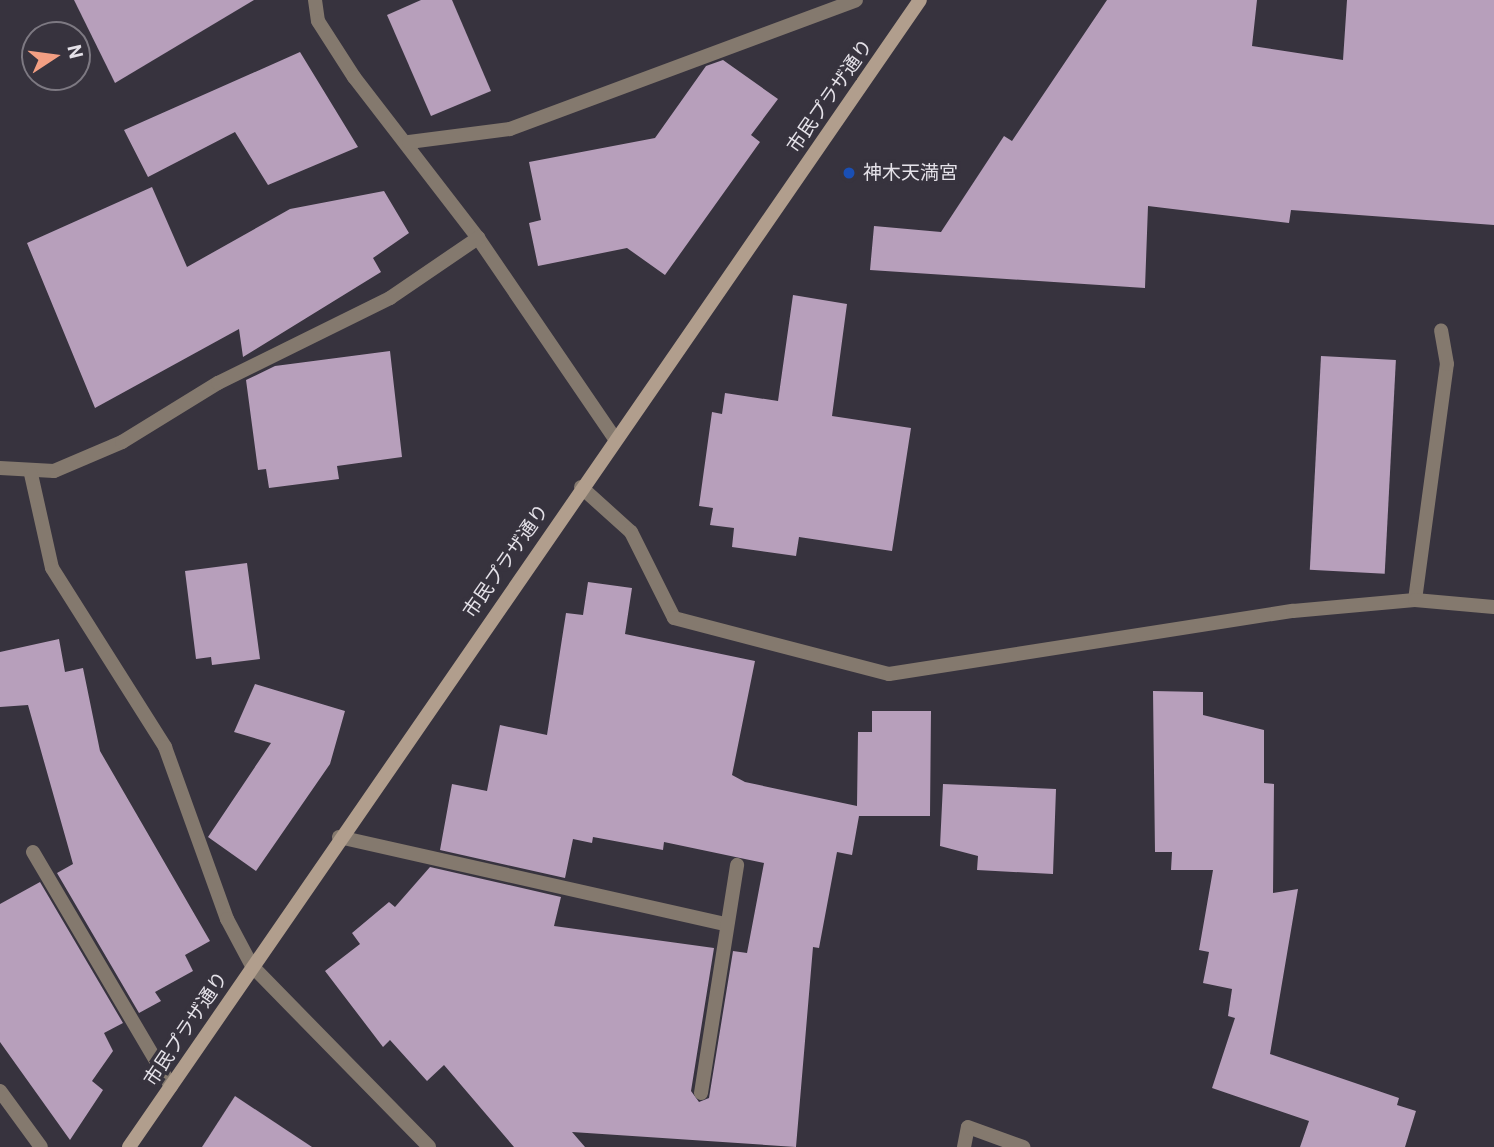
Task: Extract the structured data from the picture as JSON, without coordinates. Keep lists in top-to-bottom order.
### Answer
{
  "streets": {
    "street": ["市民プラザ通り"]
  },
  "places": ["神木天満宮"],
  "north": "right"
}
